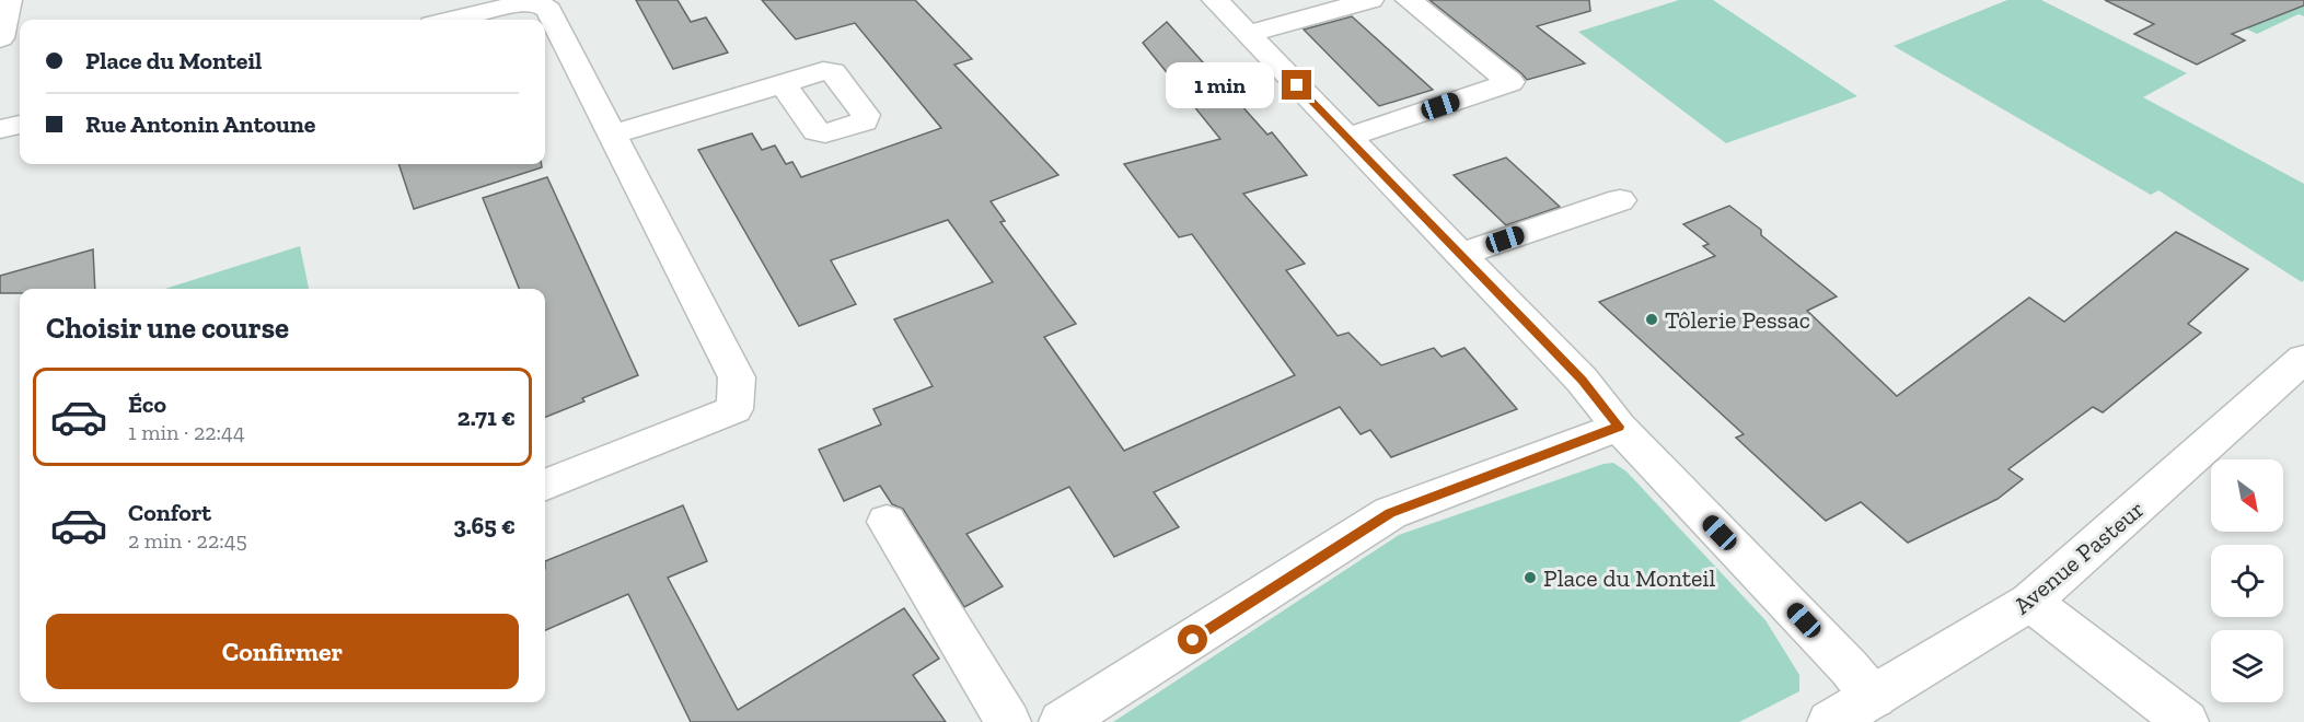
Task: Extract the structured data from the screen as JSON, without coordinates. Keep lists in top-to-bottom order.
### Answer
{
  "streets": {
    "street": ["Avenue Pasteur"]
  },
  "places": ["Tôlerie Pessac", "Place du Monteil"],
  "north": "bottom right",
  "page": {
    "banner": ["Place du Monteil", "Rue Antonin Antoune"],
    "bubble": "1 min",
    "heading": "Choisir une course",
    "list": [
      {
        "name": "Éco",
        "note": "1 min · 22:44",
        "value": "2.71 €"
      },
      {
        "name": "Confort",
        "note": "2 min · 22:45",
        "value": "3.65 €"
      }
    ],
    "buttons": "Confirmer"
  }
}
